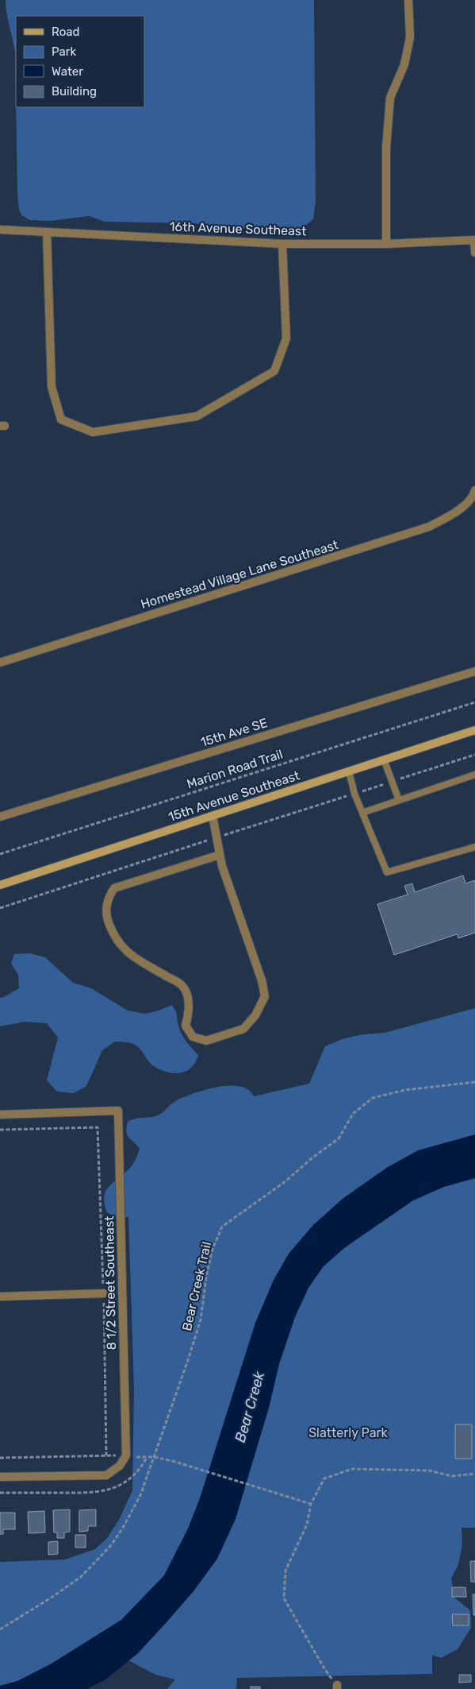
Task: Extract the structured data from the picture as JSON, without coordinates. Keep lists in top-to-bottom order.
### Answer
{
  "streets": {
    "main road": ["15th Avenue Southeast"],
    "street": [
      "16th Avenue Southeast",
      "Homestead Village Lane Southeast",
      "15th Ave SE",
      "8 1/2 Street Southeast"
    ],
    "path": ["Marion Road Trail", "Bear Creek Trail"]
  },
  "water": ["Bear Creek"],
  "parks": ["Slatterly Park"],
  "legend": [
    "Road",
    "Park",
    "Water",
    "Building"
  ]
}
